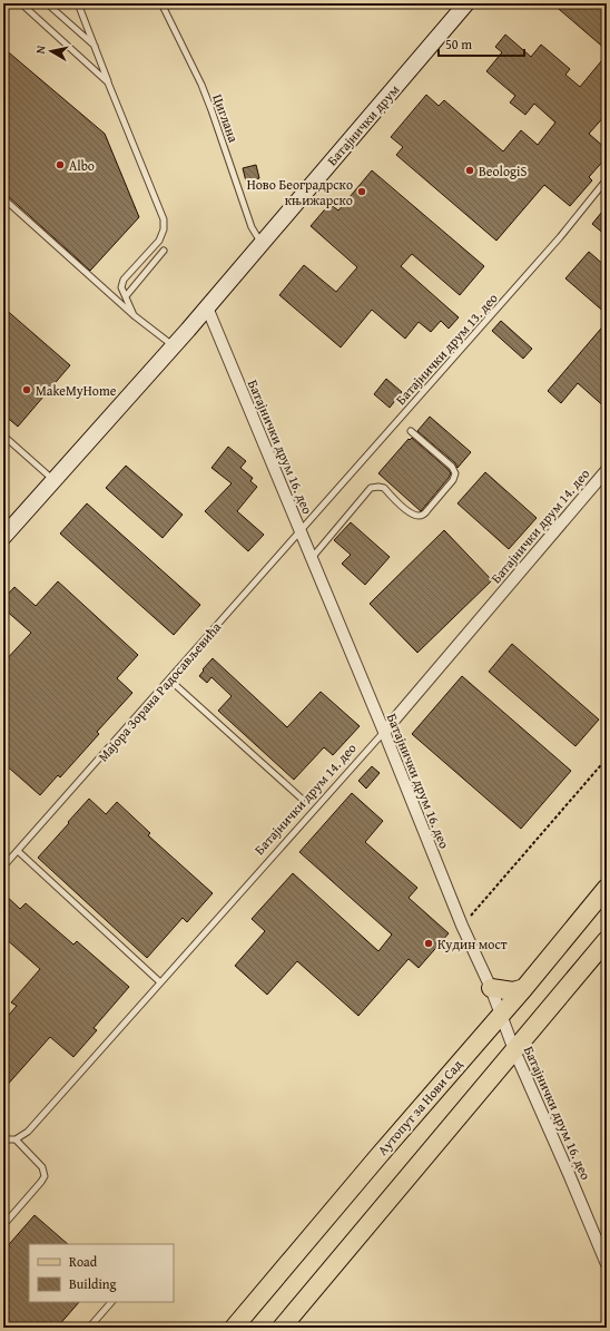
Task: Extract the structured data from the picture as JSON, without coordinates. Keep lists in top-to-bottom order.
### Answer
{
  "streets": {
    "main road": ["Батајнички друм", "Аутопут за Нови Сад"],
    "street": ["Батајнички друм 16. део", "Батајнички друм 14. део"],
    "lane": ["Циглана", "Батајнички друм 13. део", "Мајора Зорана Радосављевића"]
  },
  "crossings": [
    ["Циглана", "Батајнички друм"],
    ["Батајнички друм", "Батајнички друм 16. део"],
    ["Батајнички друм 13. део", "Батајнички друм 16. део"],
    ["Батајнички друм 13. део", "Мајора Зорана Радосављевића"],
    ["Батајнички друм 16. део", "Батајнички друм 14. део"],
    ["Батајнички друм 16. део", "Мајора Зорана Радосављевића"],
    ["Батајнички друм 16. део", "Аутопут за Нови Сад"]
  ],
  "places": [
    "Albo",
    "BeologiS",
    "Ново Београдрско књижарско",
    "MakeMyHome",
    "Кудин мост"
  ],
  "legend": ["Road", "Building"],
  "scale_bar": "50 m",
  "north": "left"
}
